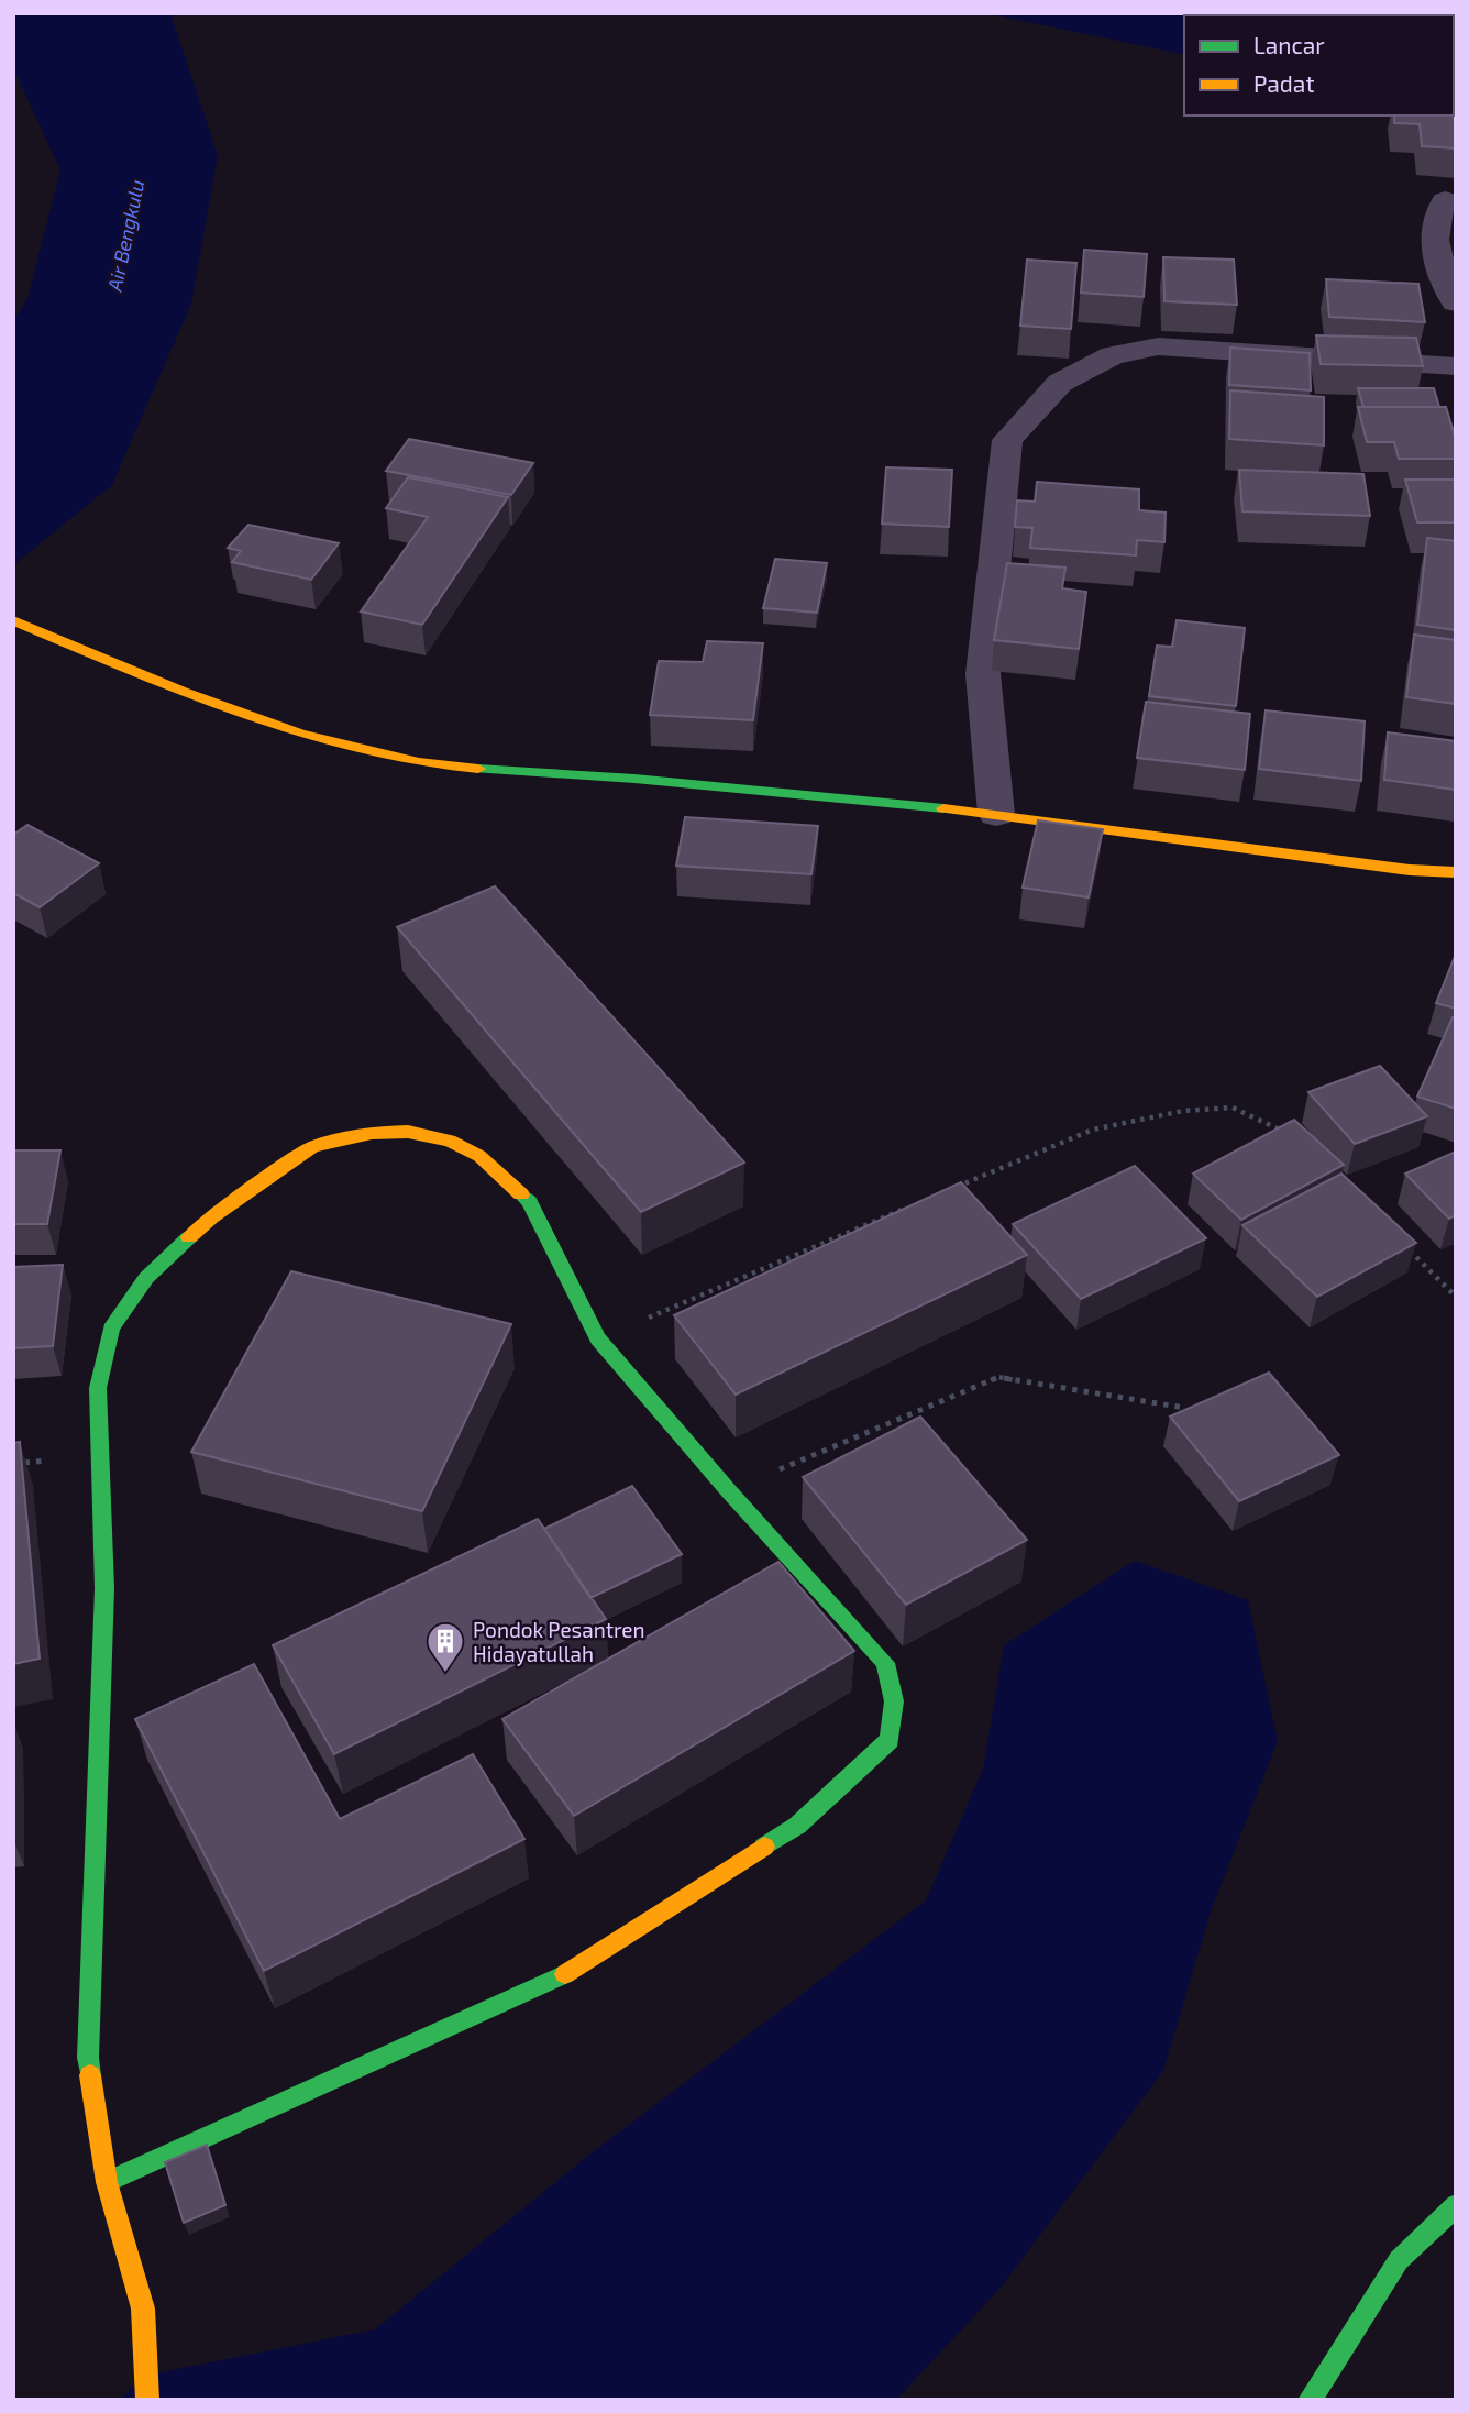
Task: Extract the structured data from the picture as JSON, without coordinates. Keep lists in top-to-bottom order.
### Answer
{
  "water": ["Air Bengkulu"],
  "places": {
    "building": ["Pondok Pesantren Hidayatullah"]
  },
  "legend": ["Lancar", "Padat"]
}
